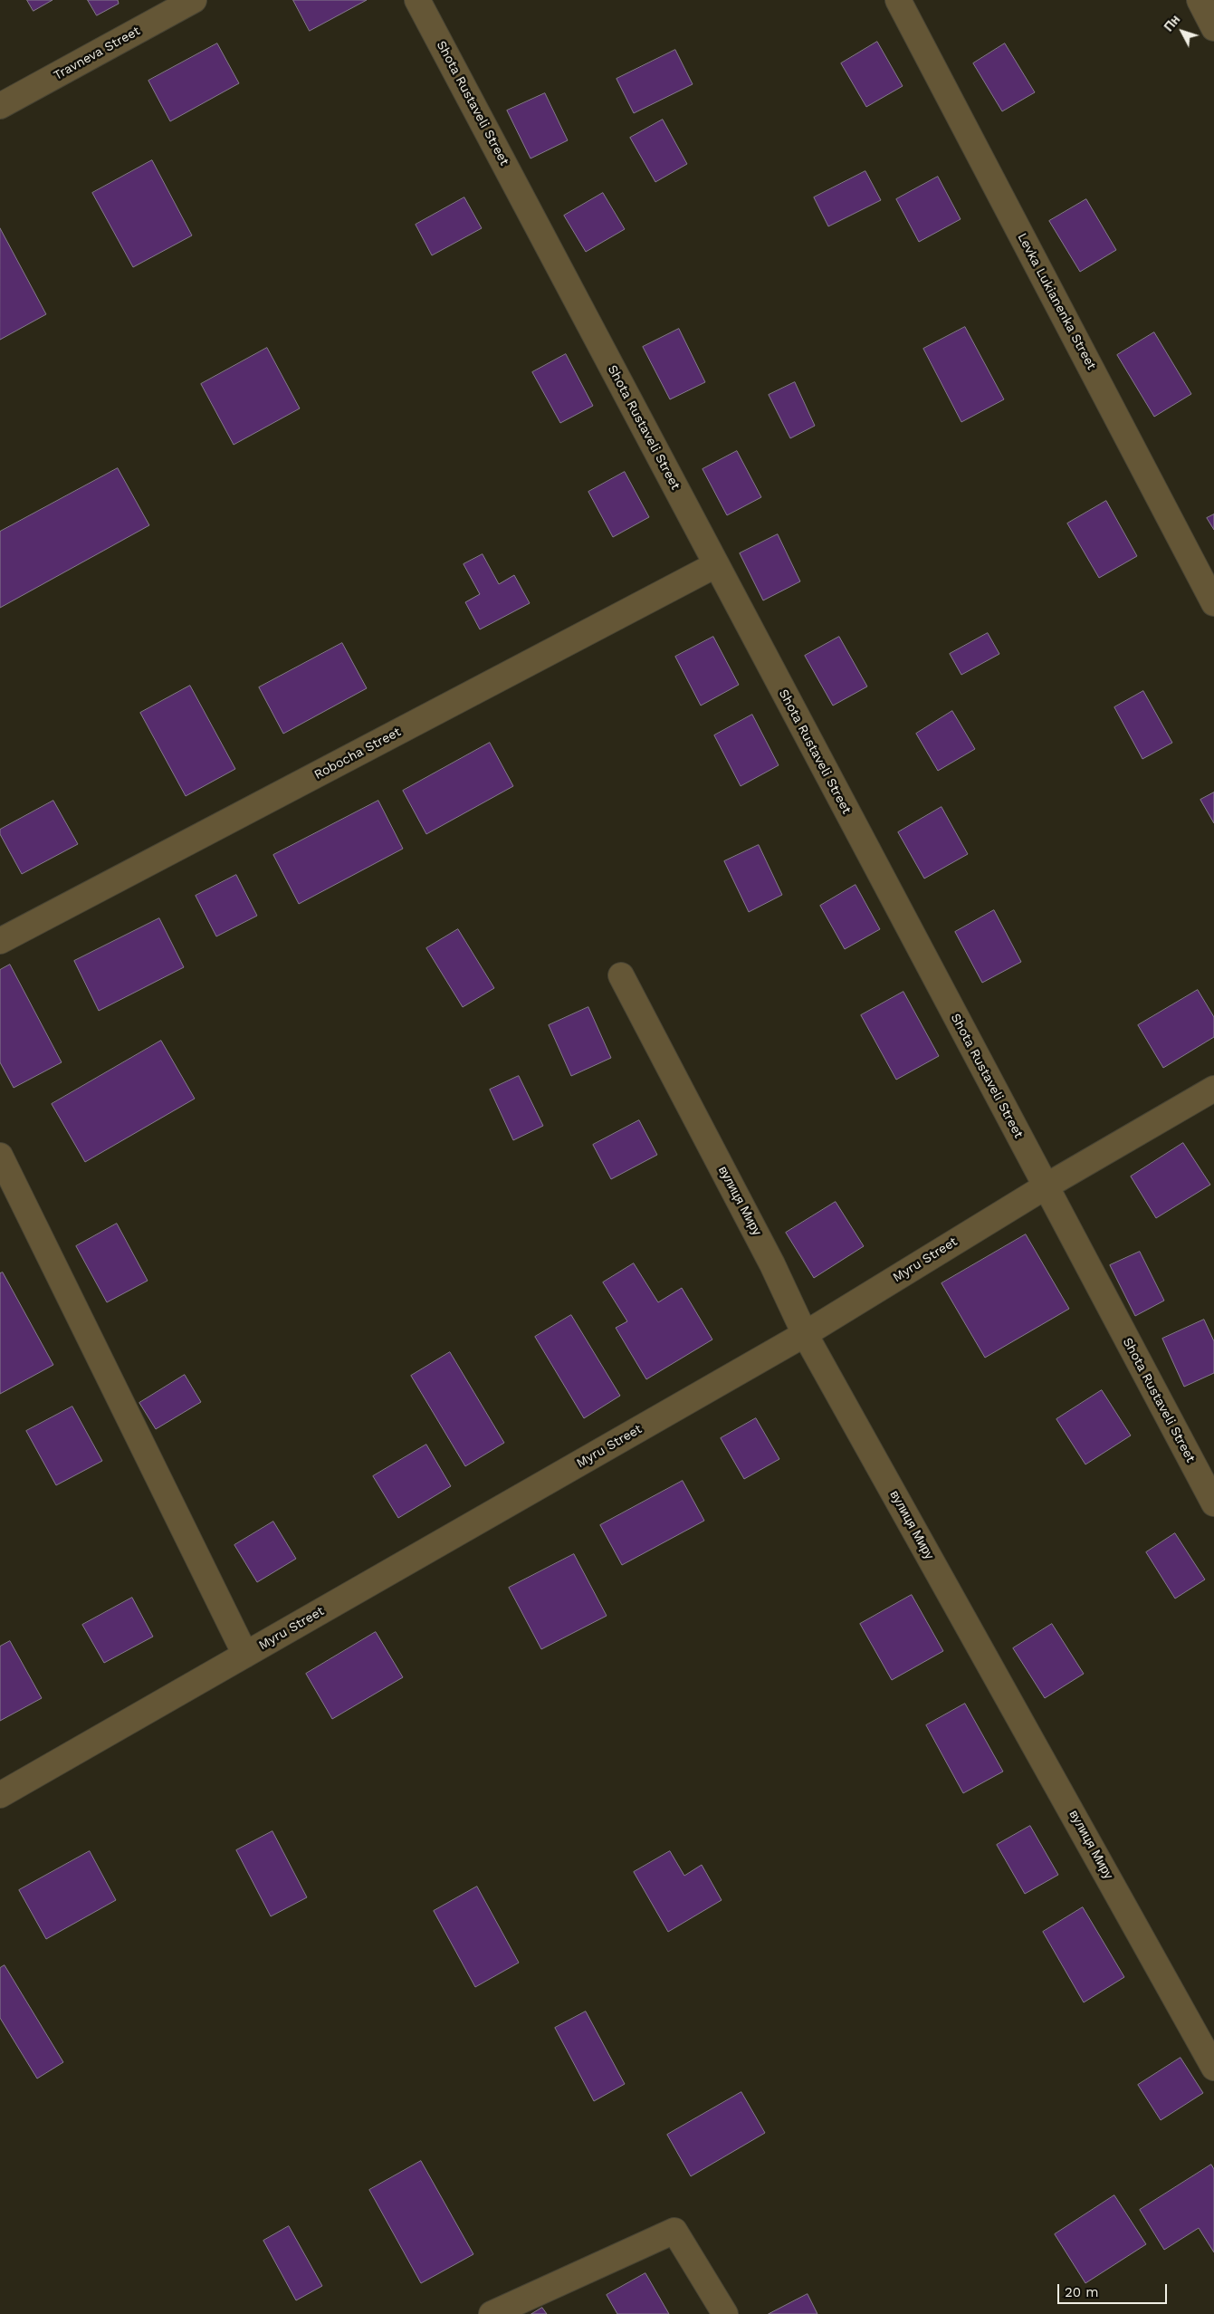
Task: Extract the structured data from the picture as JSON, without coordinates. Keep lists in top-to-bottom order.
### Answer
{
  "streets": {
    "street": [
      "Travneva Street",
      "Shota Rustaveli Street",
      "Levka Lukianenka Street",
      "Robocha Street",
      "вулиця Миру",
      "Myru Street"
    ]
  },
  "crossings": [
    ["Shota Rustaveli Street", "Robocha Street"],
    ["Shota Rustaveli Street", "Myru Street"],
    ["вулиця Миру", "Myru Street"]
  ],
  "scale_bar": "20 m",
  "north": "top left"
}
